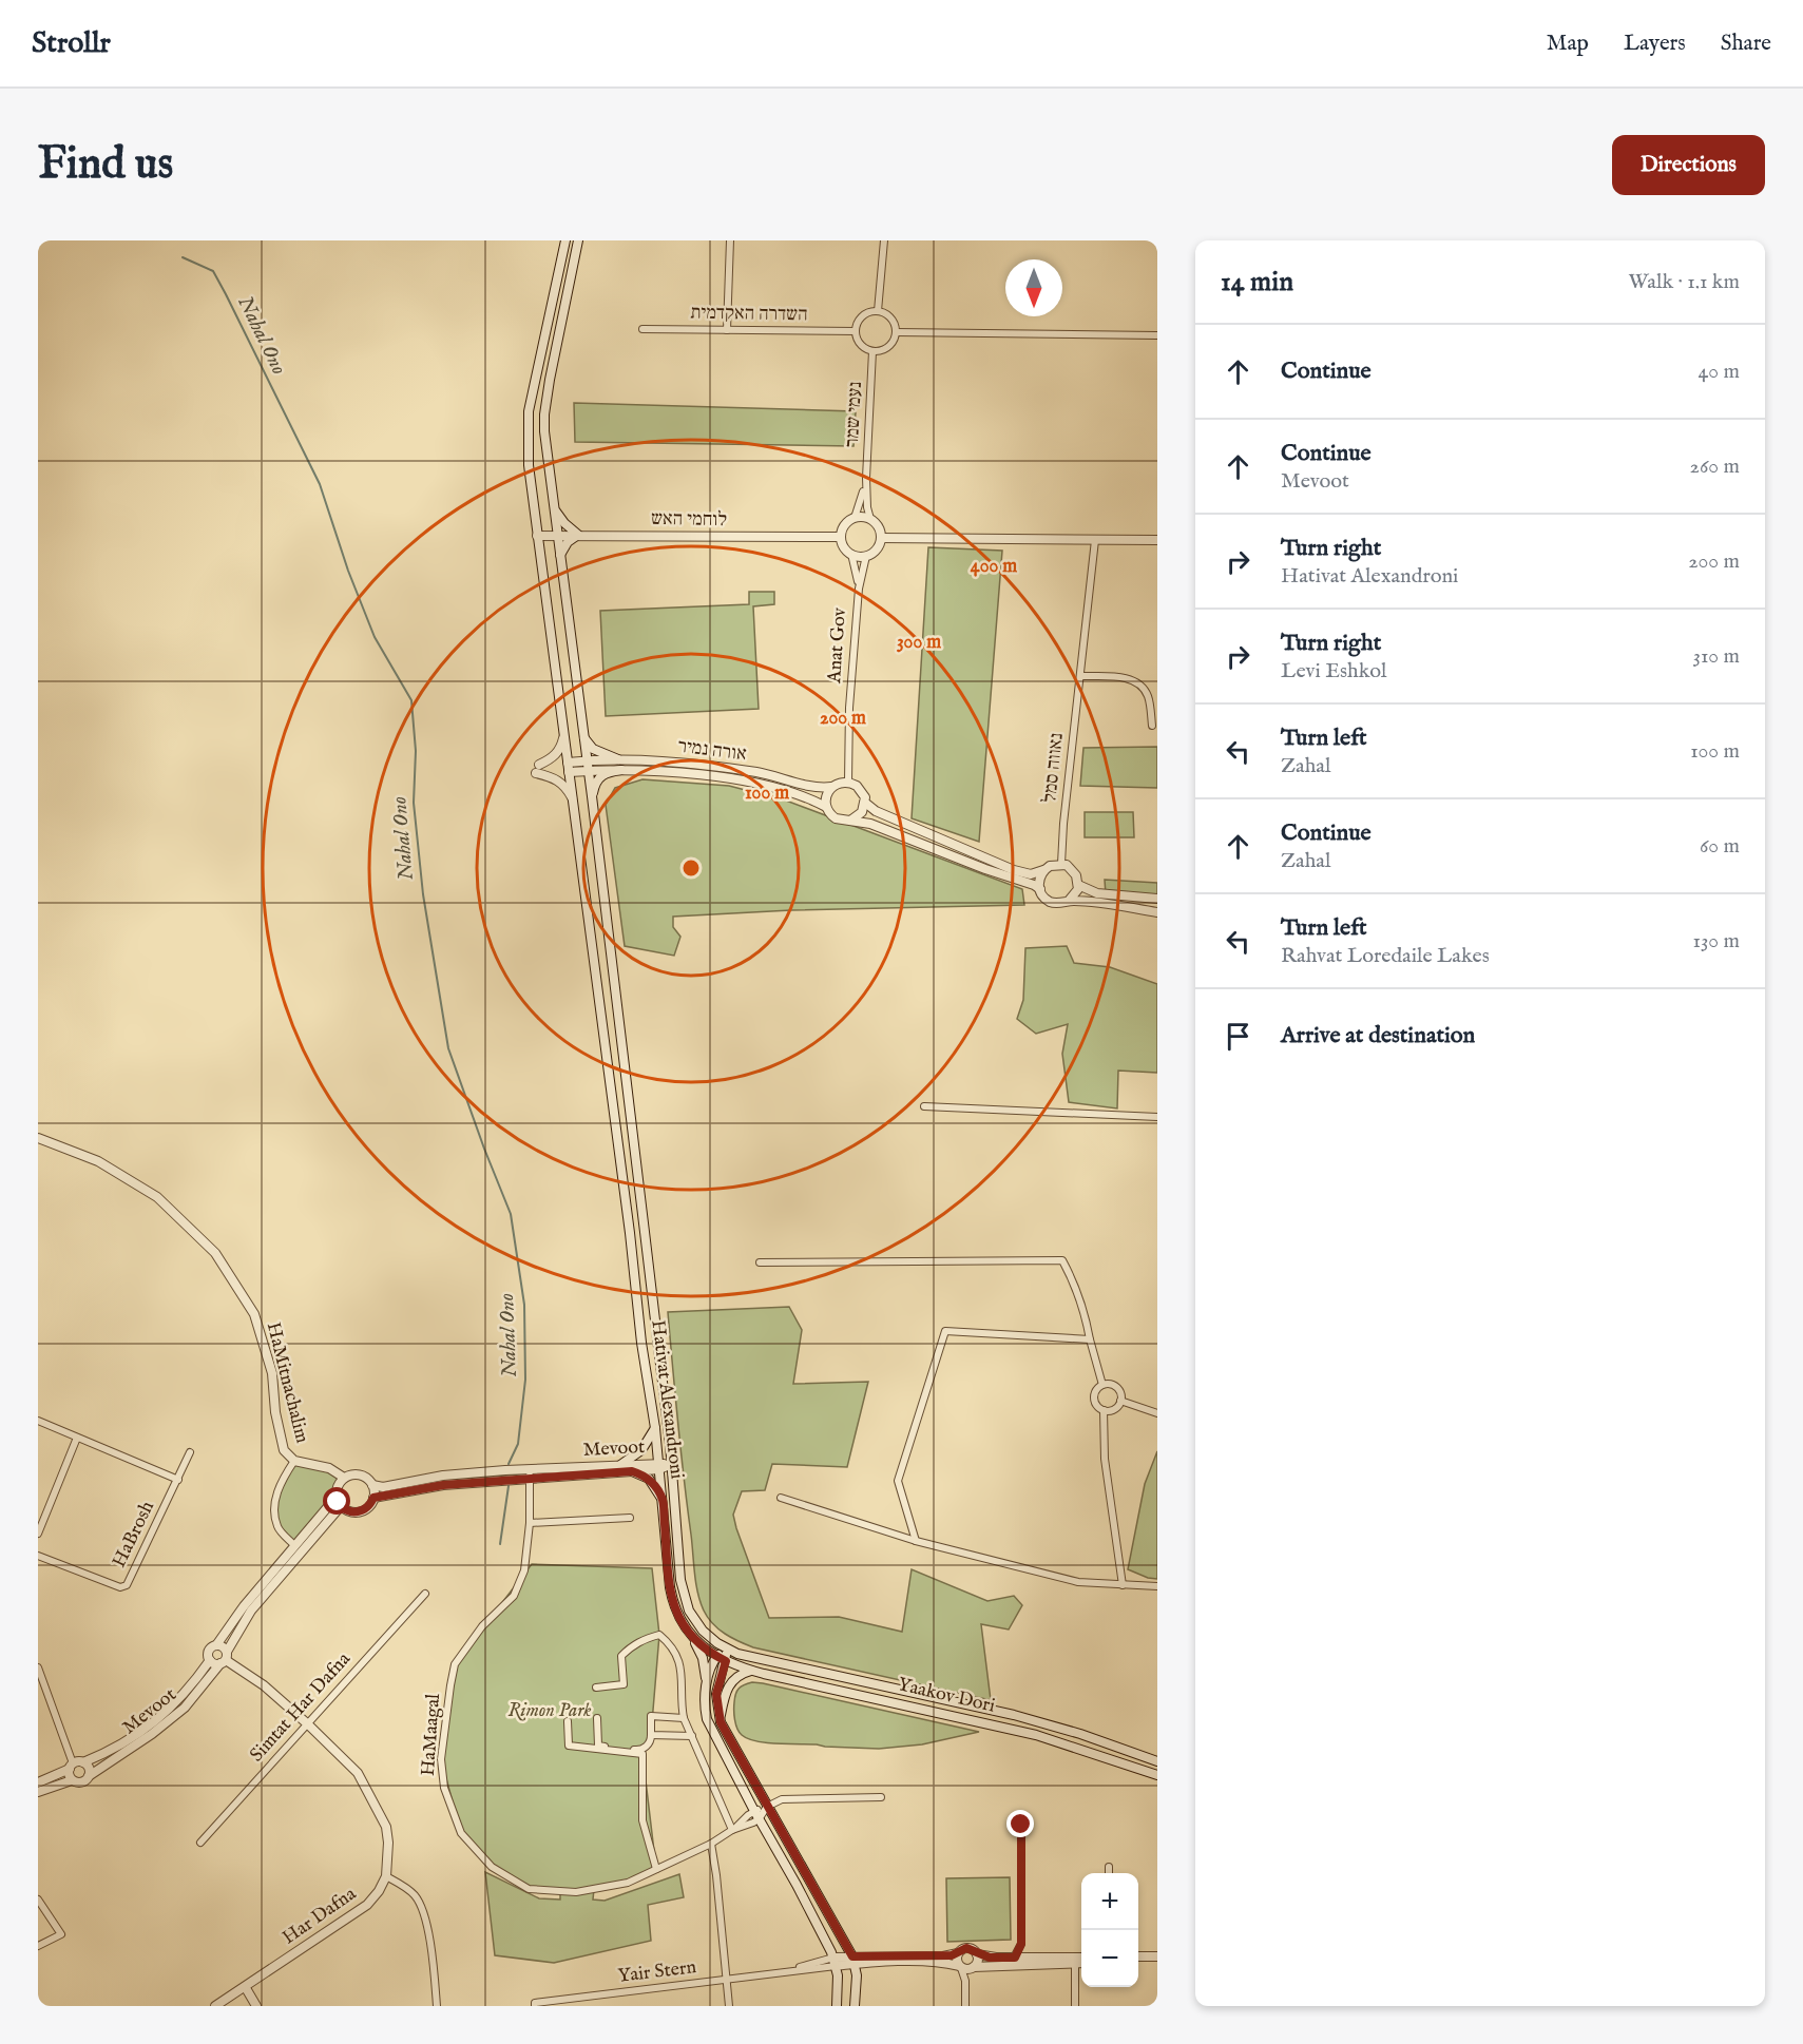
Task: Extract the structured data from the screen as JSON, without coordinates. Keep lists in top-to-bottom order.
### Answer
{
  "streets": {
    "main road": ["Hativat Alexandroni", "Yaakov Dori"],
    "street": [
      "השדרה האקדמית",
      "נעמי שמר",
      "לוחמי האש",
      "Anat Gov",
      "אורה נמיר",
      "נאווה סמל",
      "HaMitnachalim",
      "Mevoot",
      "HaBrosh",
      "Simtat Har Dafna",
      "HaMaagal",
      "Har Dafna",
      "Yair Stern"
    ]
  },
  "crossings": [
    ["השדרה האקדמית", "נעמי שמר"],
    ["נעמי שמר", "לוחמי האש"],
    ["נעמי שמר", "Anat Gov"],
    ["לוחמי האש", "Anat Gov"],
    ["לוחמי האש", "Hativat Alexandroni"],
    ["Anat Gov", "אורה נמיר"],
    ["אורה נמיר", "Hativat Alexandroni"],
    ["HaMitnachalim", "Mevoot"],
    ["Hativat Alexandroni", "Mevoot"],
    ["Hativat Alexandroni", "Yaakov Dori"],
    ["Mevoot", "HaMaagal"],
    ["Mevoot", "Har Dafna"],
    ["Simtat Har Dafna", "Har Dafna"]
  ],
  "water": ["Nahal Ono"],
  "parks": ["Rimon Park"],
  "north": "bottom",
  "page": {
    "header": "Strollr",
    "nav": ["Map", "Layers", "Share"],
    "buttons": "Directions",
    "title": "Find us",
    "heading": ["14 min", "Walk · 1.1 km"],
    "list": [
      ["Continue", "40 m"],
      ["Continue", "Mevoot", "260 m"],
      ["Turn right", "Hativat Alexandroni", "200 m"],
      ["Turn right", "Levi Eshkol", "310 m"],
      ["Turn left", "Zahal", "100 m"],
      ["Continue", "Zahal", "60 m"],
      ["Turn left", "Rahvat Loredaile Lakes", "130 m"],
      "Arrive at destination"
    ],
    "map_buttons": ["+", "−"]
  },
  "rings": [
    "400 m",
    "300 m",
    "200 m",
    "100 m"
  ]
}
